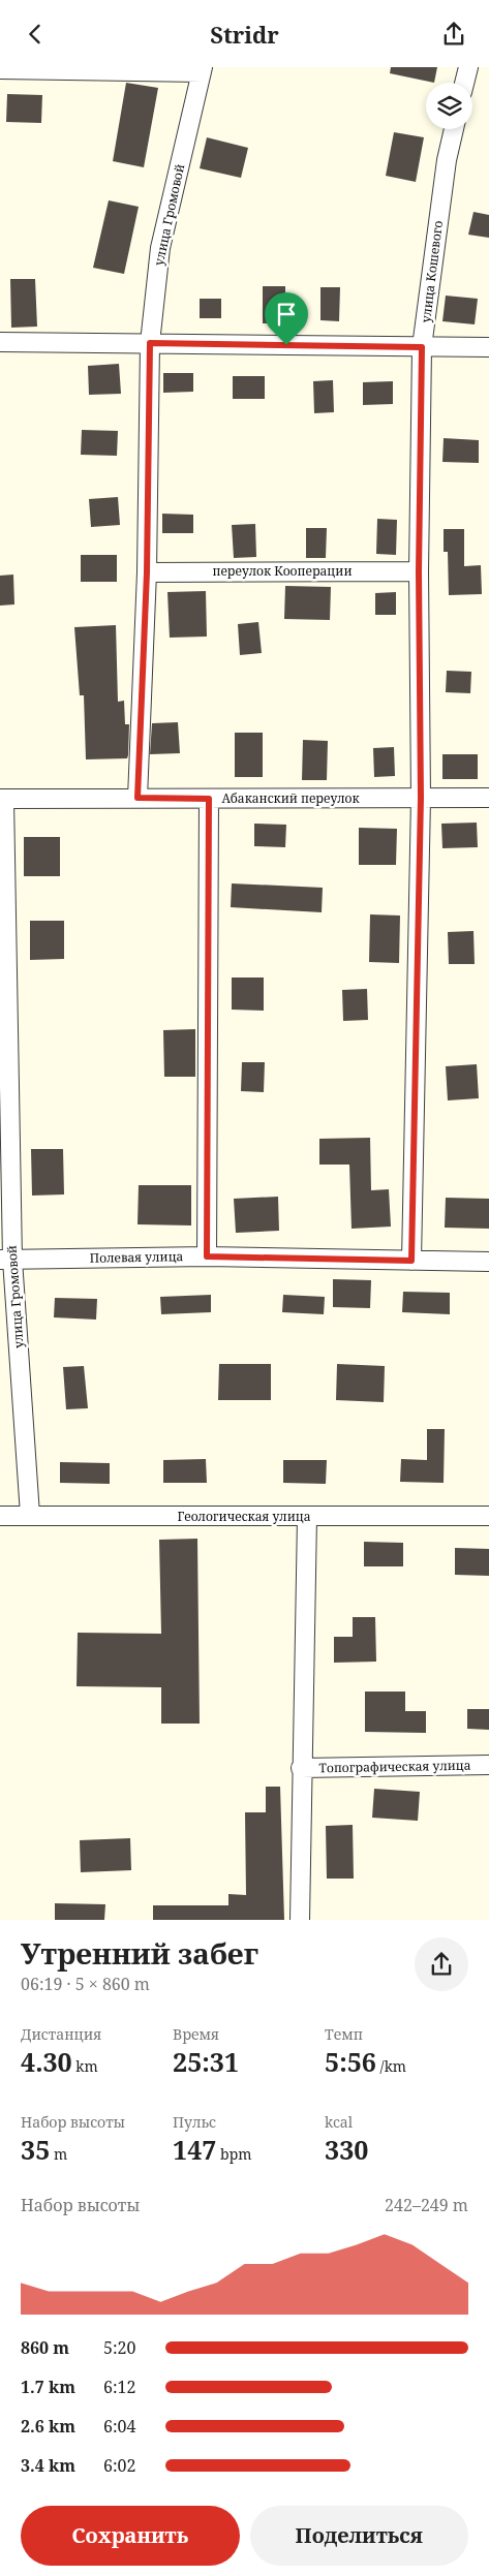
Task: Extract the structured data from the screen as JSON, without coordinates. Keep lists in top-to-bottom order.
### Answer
{
  "streets": {
    "street": [
      "улица Громовой",
      "улица Кошевого",
      "переулок Кооперации",
      "Абаканский переулок",
      "Полевая улица",
      "Геологическая улица",
      "Топографическая улица"
    ]
  },
  "crossings": [
    ["улица Громовой", "переулок Кооперации"],
    ["улица Громовой", "Абаканский переулок"],
    ["улица Громовой", "Полевая улица"],
    ["улица Громовой", "Геологическая улица"],
    ["улица Кошевого", "переулок Кооперации"],
    ["улица Кошевого", "Абаканский переулок"],
    ["улица Кошевого", "Полевая улица"]
  ],
  "page": {
    "header": "Stridr",
    "heading": ["Утренний забег", "06:19 · 5 × 860 m"],
    "stats": [
      ["Дистанция", "4.30 km"],
      ["Время", "25:31"],
      ["Темп", "5:56 /km"],
      ["Набор высоты", "35 m"],
      ["Пульс", "147 bpm"],
      ["kcal", "330"]
    ],
    "chart": ["Набор высоты", "242–249 m"],
    "list": [
      {
        "name": "860 m",
        "note": "5:20"
      },
      {
        "name": "1.7 km",
        "note": "6:12"
      },
      {
        "name": "2.6 km",
        "note": "6:04"
      },
      {
        "name": "3.4 km",
        "note": "6:02"
      }
    ],
    "buttons": ["Сохранить", "Поделиться"]
  }
}
